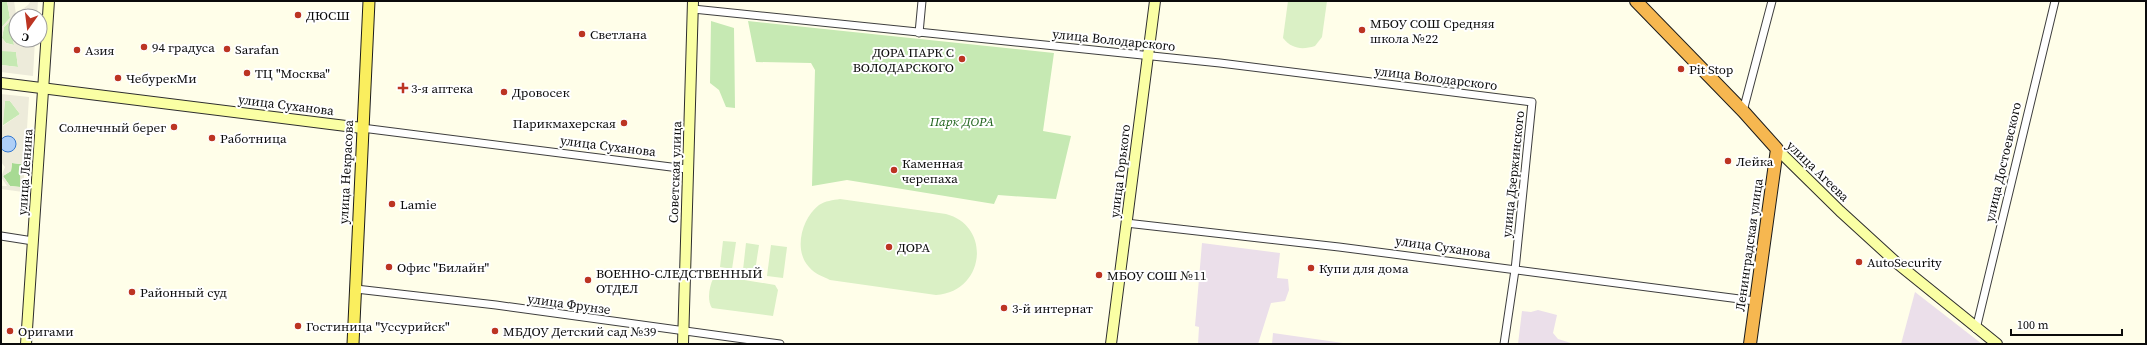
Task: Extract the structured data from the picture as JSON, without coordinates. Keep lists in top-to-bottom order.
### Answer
{
  "streets": {
    "highway": ["улица Агеева", "Ленинградская улица"],
    "main road": [
      "улица Суханова",
      "улица Горького",
      "улица Ленина",
      "улица Некрасова",
      "Советская улица"
    ],
    "street": [
      "улица Володарского",
      "улица Достоевского",
      "улица Дзержинского",
      "улица Фрунзе"
    ]
  },
  "crossings": [
    ["улица Володарского", "улица Горького"],
    ["улица Володарского", "Советская улица"],
    ["улица Володарского", "улица Дзержинского"],
    ["улица Суханова", "улица Горького"],
    ["улица Суханова", "улица Ленина"],
    ["улица Суханова", "улица Некрасова"],
    ["улица Суханова", "Советская улица"],
    ["улица Суханова", "улица Дзержинского"],
    ["улица Суханова", "Ленинградская улица"],
    ["улица Достоевского", "улица Агеева"],
    ["улица Агеева", "Ленинградская улица"],
    ["улица Некрасова", "улица Фрунзе"],
    ["Советская улица", "улица Фрунзе"]
  ],
  "parks": ["Парк ДОРА"],
  "places": {
    "other": [
      "ДЮСШ",
      "МБОУ СОШ Средняя школа №22",
      "Светлана",
      "94 градуса",
      "Sarafan",
      "Азия",
      "ДОРА ПАРК С ВОЛОДАРСКОГО",
      "Pit Stop",
      "ТЦ \"Москва\"",
      "ЧебурекМи",
      "Дровосек",
      "Парикмахерская",
      "Солнечный берег",
      "Работница",
      "Лейка",
      "Каменная черепаха",
      "Lamie",
      "ДОРА",
      "AutoSecurity",
      "Офис \"Билайн\"",
      "Купи для дома",
      "МБОУ СОШ №11",
      "ВОЕННО-СЛЕДСТВЕННЫЙ ОТДЕЛ",
      "Районный суд",
      "3-й интернат",
      "Гостиница \"Уссурийск\"",
      "Оригами",
      "МБДОУ Детский сад №39"
    ],
    "health": ["3-я аптека"]
  },
  "scale_bar": "100 m",
  "north": "bottom"
}
